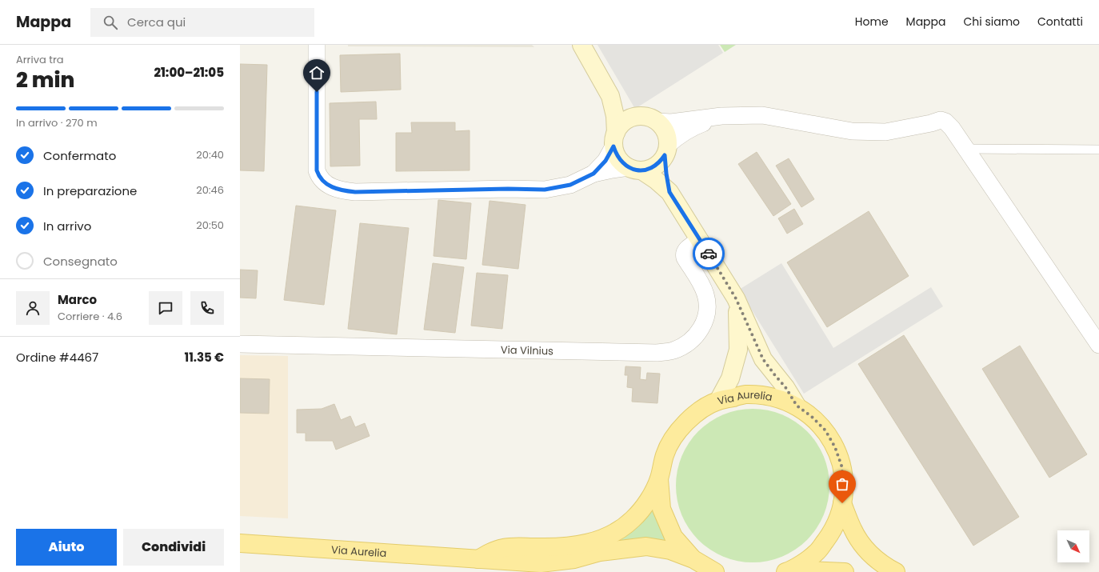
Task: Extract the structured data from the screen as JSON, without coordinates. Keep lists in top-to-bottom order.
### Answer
{
  "streets": {
    "main road": ["Via Aurelia"],
    "street": ["Via Vilnius"]
  },
  "north": "bottom right",
  "page": {
    "header": "Mappa",
    "search": "Cerca qui",
    "nav": [
      "Home",
      "Mappa",
      "Chi siamo",
      "Contatti"
    ],
    "heading": ["2 min", "Arriva tra", "21:00–21:05"],
    "panel": [
      "Marco",
      "Corriere · 4.6",
      "Ordine #4467",
      "11.35 €"
    ],
    "bar": "In arrivo · 270 m",
    "list": [
      ["Confermato", "20:40"],
      ["In preparazione", "20:46"],
      ["In arrivo", "20:50"],
      "Consegnato"
    ],
    "buttons": ["Aiuto", "Condividi"]
  }
}
